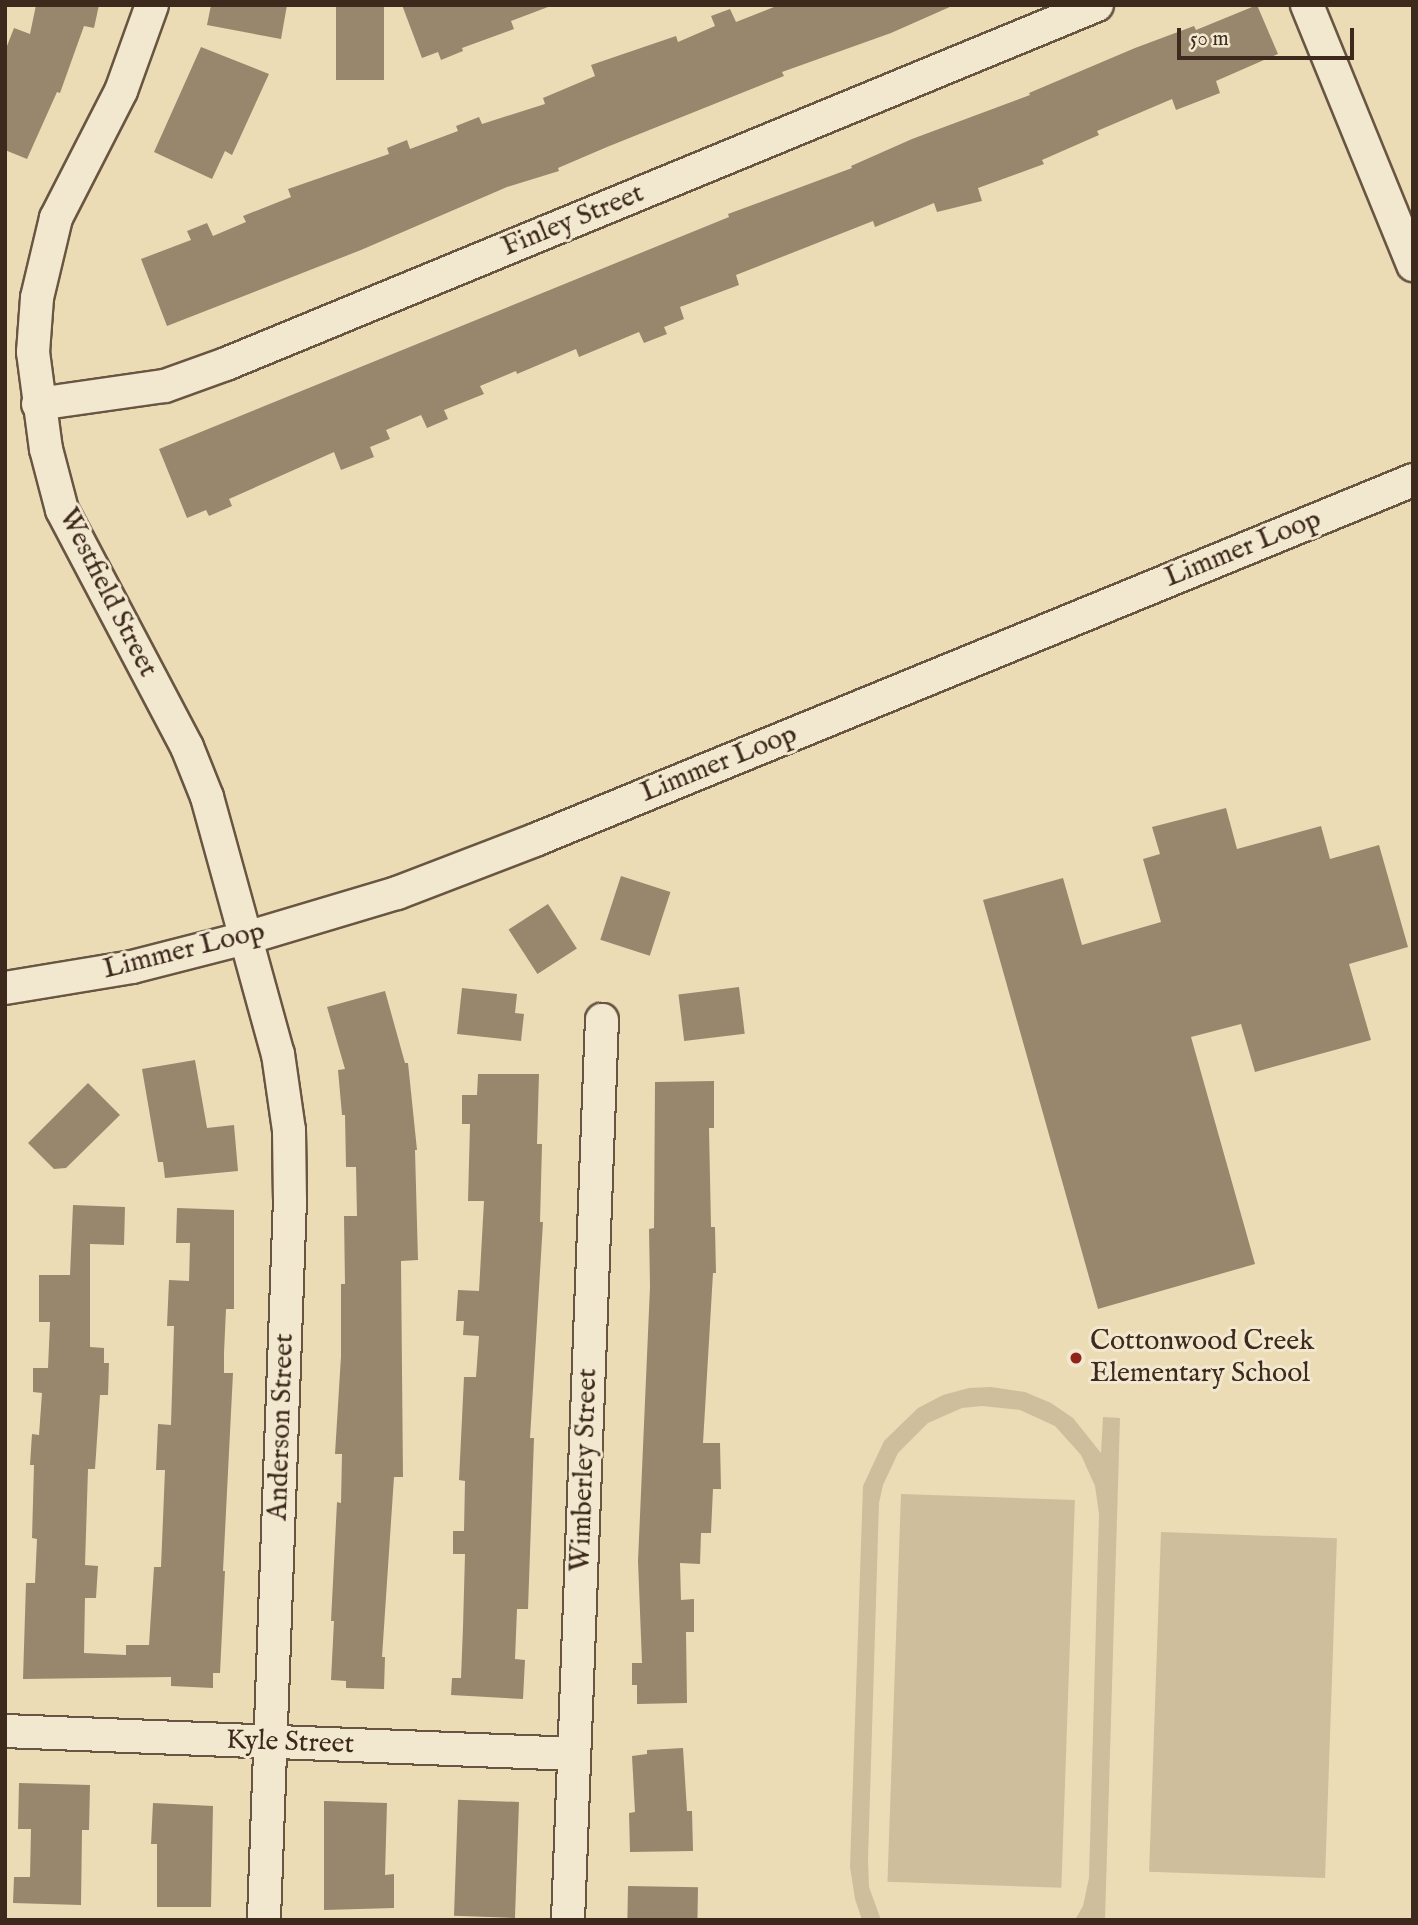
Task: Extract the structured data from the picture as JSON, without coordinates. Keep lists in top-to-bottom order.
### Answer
{
  "streets": {
    "street": [
      "Finley Street",
      "Limmer Loop",
      "Westfield Street",
      "Anderson Street",
      "Wimberley Street",
      "Kyle Street"
    ]
  },
  "crossings": [
    ["Finley Street", "Westfield Street"],
    ["Limmer Loop", "Westfield Street"],
    ["Limmer Loop", "Anderson Street"],
    ["Westfield Street", "Anderson Street"],
    ["Anderson Street", "Kyle Street"],
    ["Wimberley Street", "Kyle Street"]
  ],
  "places": ["Cottonwood Creek Elementary School"],
  "scale_bar": "50 m"
}
